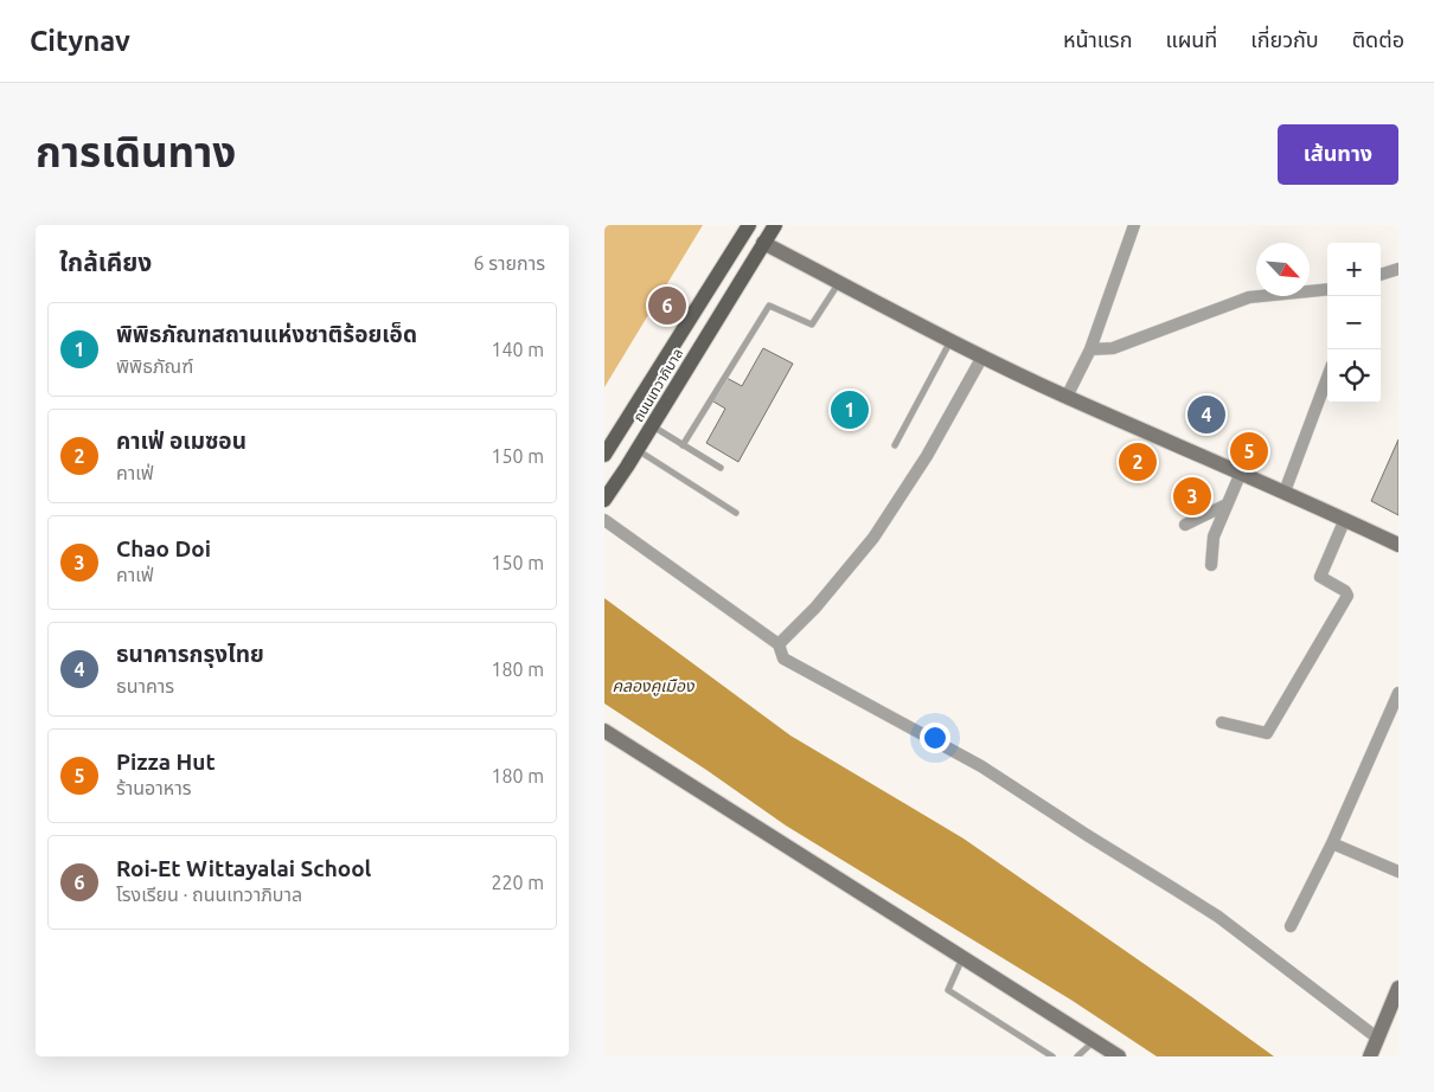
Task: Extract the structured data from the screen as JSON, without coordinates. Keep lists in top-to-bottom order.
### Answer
{
  "streets": {
    "main road": ["ถนนเทวาภิบาล"]
  },
  "water": ["คลองคูเมือง"],
  "north": "bottom right",
  "page": {
    "header": "Citynav",
    "nav": [
      "หน้าแรก",
      "แผนที่",
      "เกี่ยวกับ",
      "ติดต่อ"
    ],
    "title": "การเดินทาง",
    "buttons": "เส้นทาง",
    "heading": ["ใกล้เคียง", "6 รายการ"],
    "map_buttons": ["+", "−"],
    "pins": [
      "6",
      "1",
      "4",
      "5",
      "2",
      "3"
    ],
    "list": [
      {
        "mark": "1",
        "name": "พิพิธภัณฑสถานแห่งชาติร้อยเอ็ด",
        "note": "พิพิธภัณฑ์",
        "value": "140 m"
      },
      {
        "mark": "2",
        "name": "คาเฟ่ อเมซอน",
        "note": "คาเฟ่",
        "value": "150 m"
      },
      {
        "mark": "3",
        "name": "Chao Doi",
        "note": "คาเฟ่",
        "value": "150 m"
      },
      {
        "mark": "4",
        "name": "ธนาคารกรุงไทย",
        "note": "ธนาคาร",
        "value": "180 m"
      },
      {
        "mark": "5",
        "name": "Pizza Hut",
        "note": "ร้านอาหาร",
        "value": "180 m"
      },
      {
        "mark": "6",
        "name": "Roi-Et Wittayalai School",
        "note": "โรงเรียน · ถนนเทวาภิบาล",
        "value": "220 m"
      }
    ]
  }
}
